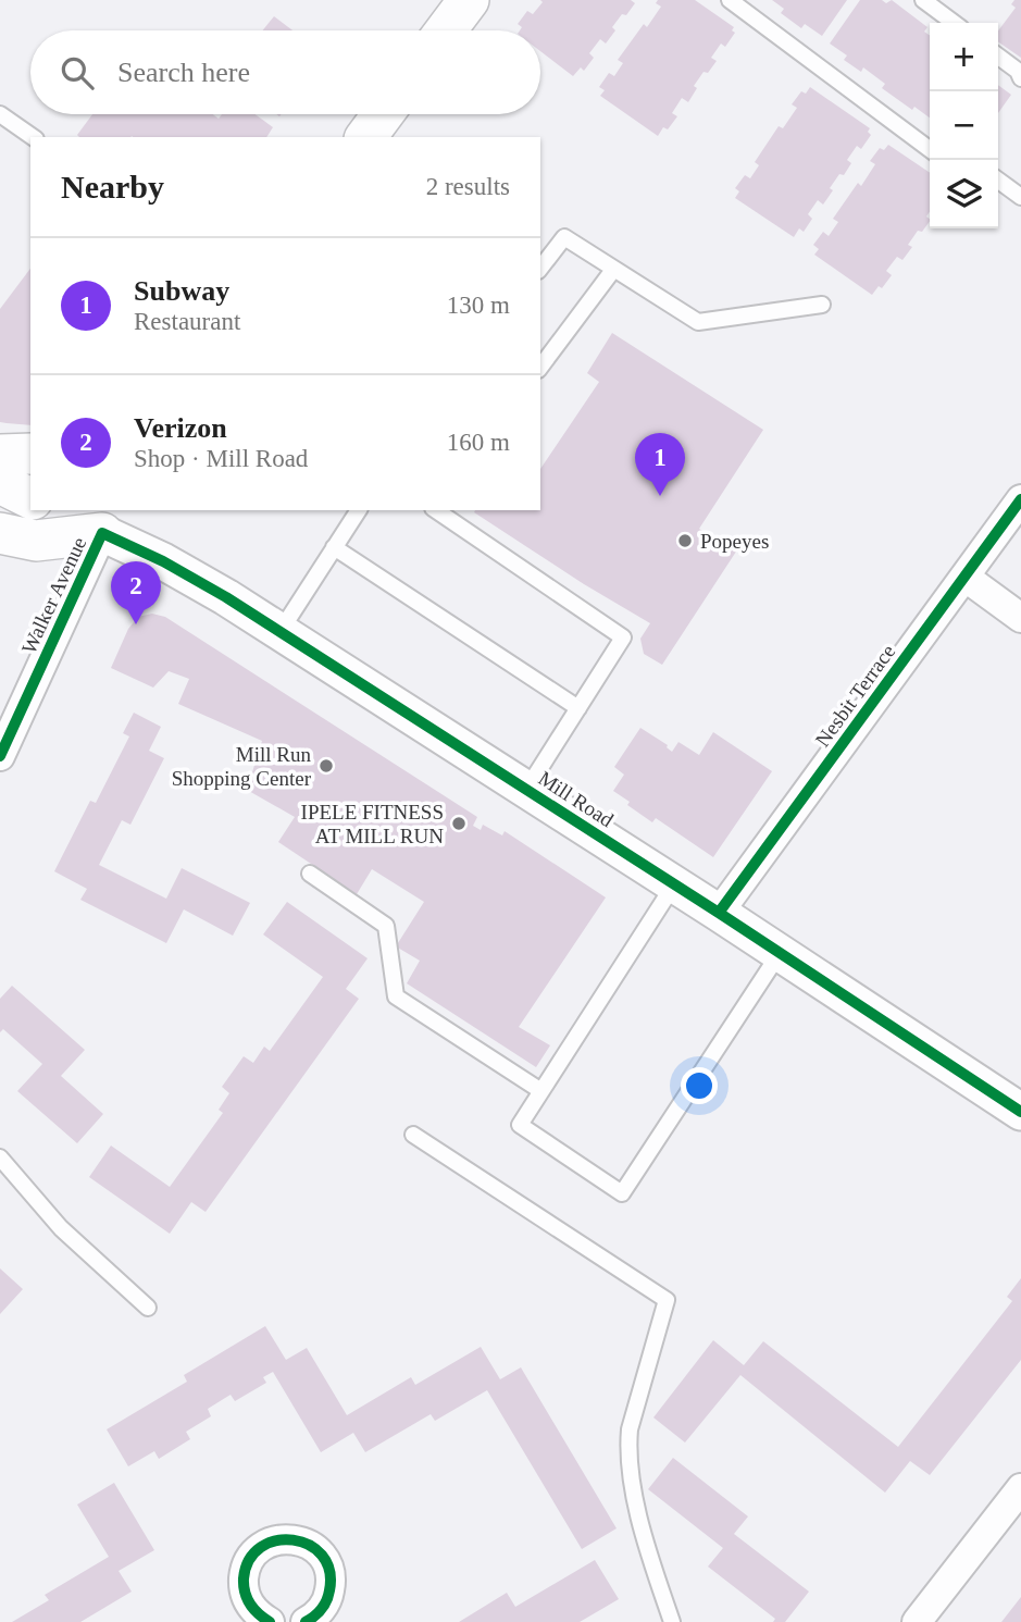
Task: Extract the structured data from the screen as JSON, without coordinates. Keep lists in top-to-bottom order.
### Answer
{
  "streets": {
    "street": ["Walker Avenue", "Nesbit Terrace", "Mill Road"]
  },
  "crossings": [
    ["Walker Avenue", "Mill Road"],
    ["Nesbit Terrace", "Mill Road"]
  ],
  "places": ["Popeyes", "Mill Run Shopping Center", "IPELE FITNESS AT MILL RUN"],
  "page": {
    "map_buttons": ["+", "−"],
    "search": "Search here",
    "heading": ["Nearby", "2 results"],
    "list": [
      {
        "mark": "1",
        "name": "Subway",
        "note": "Restaurant",
        "value": "130 m"
      },
      {
        "mark": "2",
        "name": "Verizon",
        "note": "Shop · Mill Road",
        "value": "160 m"
      }
    ],
    "pins": ["1", "2"]
  }
}
